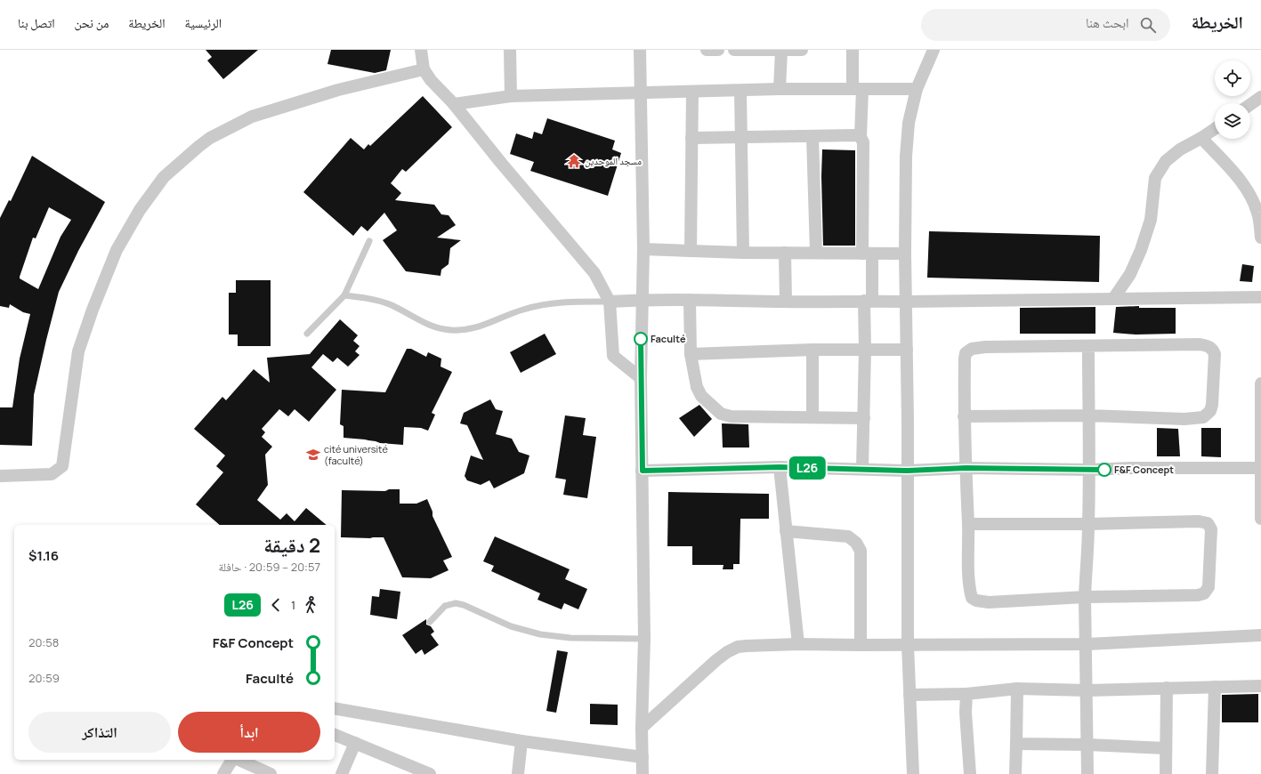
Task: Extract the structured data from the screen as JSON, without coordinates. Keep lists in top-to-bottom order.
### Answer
{
  "places": {
    "temple": ["مسجد الموحدين"],
    "other": ["Faculté", "F&F Concept"],
    "school or university": ["cité université (faculté)"]
  },
  "lines": ["bus line L26"],
  "page": {
    "header": "الخريطة",
    "search": "ابحث هنا",
    "nav": [
      "الرئيسية",
      "الخريطة",
      "من نحن",
      "اتصل بنا"
    ],
    "on_map": "L26",
    "heading": ["2 دقيقة", "20:57 – 20:59 · حافلة", "$1.16"],
    "legs": ["1", "L26"],
    "list": [
      {
        "name": "F&F Concept",
        "value": "20:58"
      },
      {
        "name": "Faculté",
        "value": "20:59"
      }
    ],
    "buttons": ["ابدأ", "التذاكر"]
  }
}
